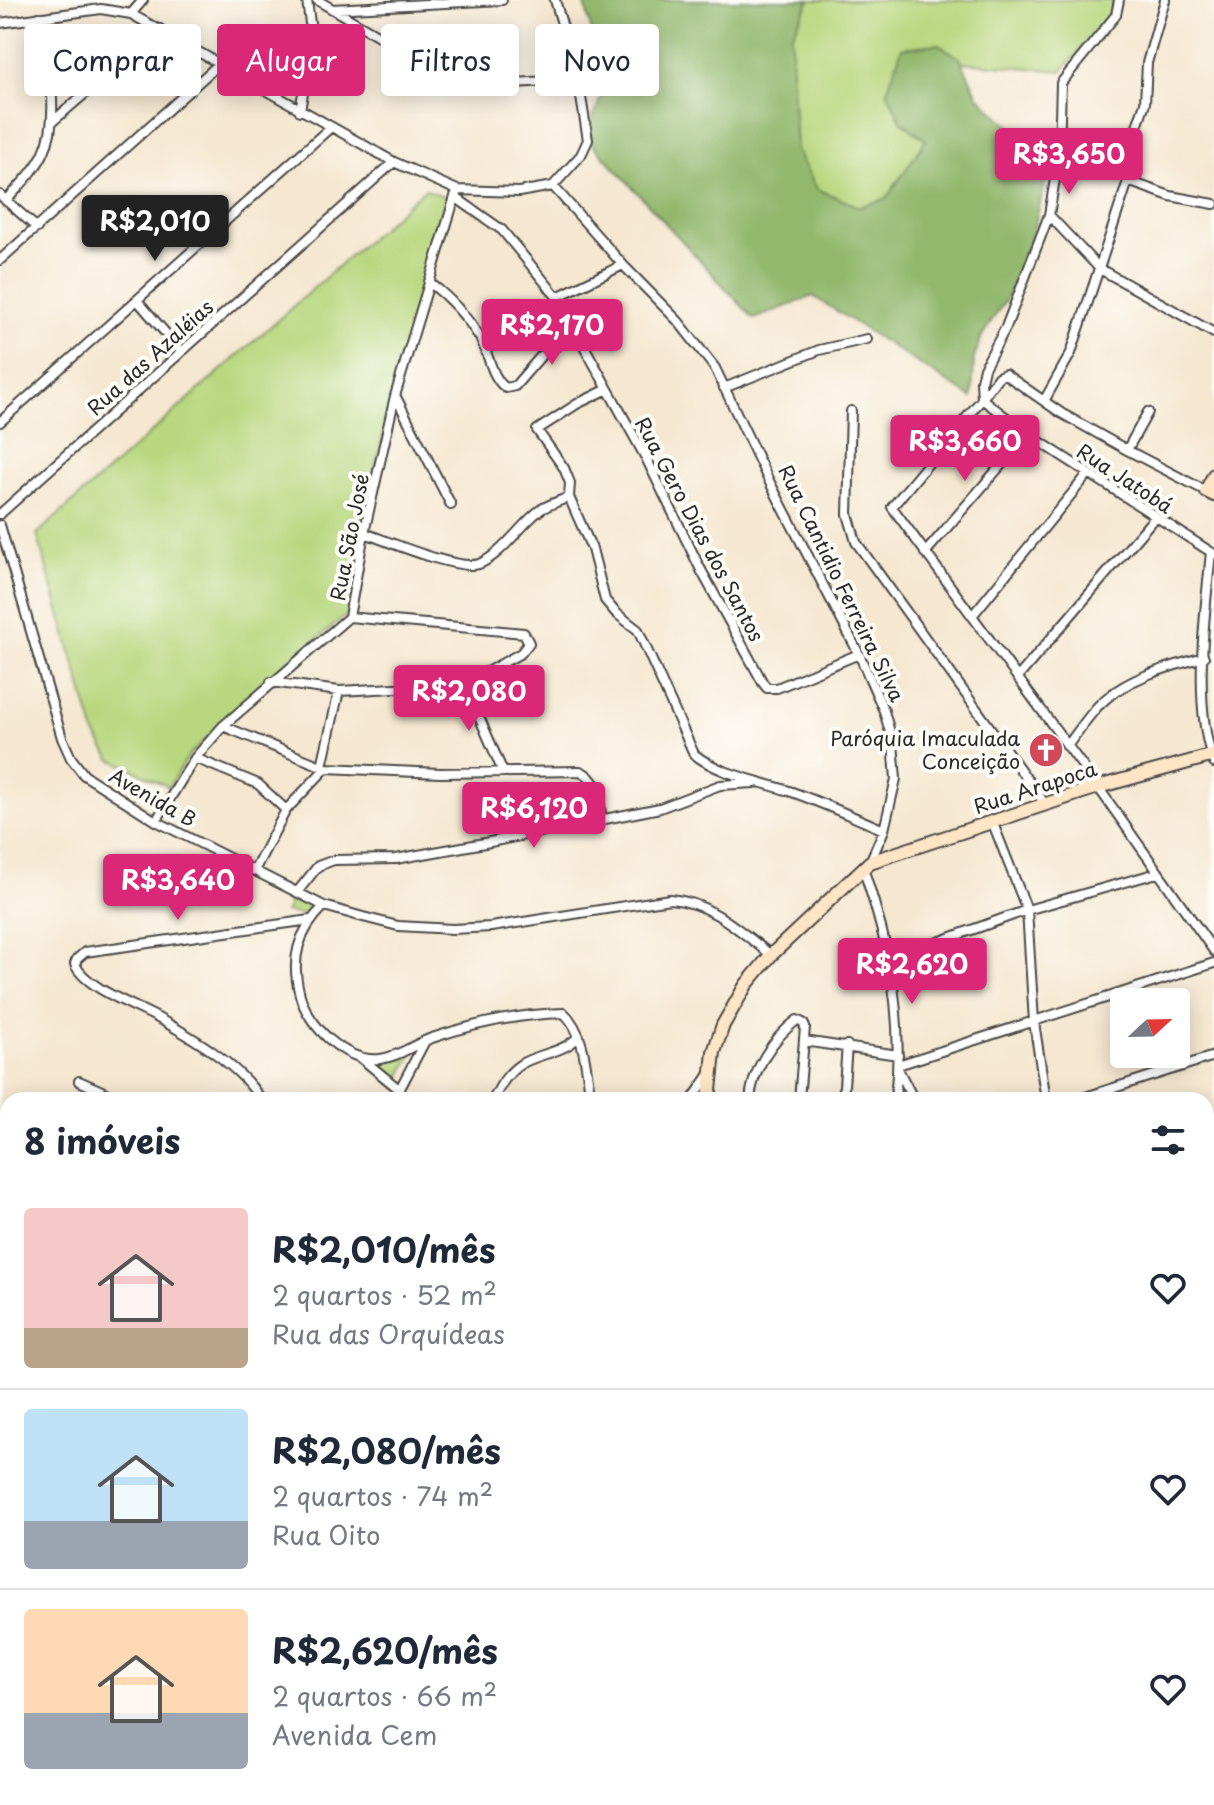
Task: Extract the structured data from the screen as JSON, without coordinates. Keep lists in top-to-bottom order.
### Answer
{
  "streets": {
    "street": [
      "Rua das Azaléias",
      "Rua Jatobá",
      "Rua Gero Dias dos Santos",
      "Rua São José",
      "Rua Cantidio Ferreira Silva",
      "Rua Arapoca",
      "Avenida B"
    ]
  },
  "crossings": [
    ["Rua Gero Dias dos Santos", "Rua São José"],
    ["Rua Gero Dias dos Santos", "Rua Cantidio Ferreira Silva"],
    ["Rua São José", "Avenida B"],
    ["Rua Cantidio Ferreira Silva", "Rua Arapoca"],
    ["Rua Cantidio Ferreira Silva", "Avenida B"]
  ],
  "places": {
    "church": ["Paróquia Imaculada Conceição"]
  },
  "north": "right",
  "page": {
    "chip": [
      "Comprar",
      "Alugar",
      "Filtros",
      "Novo"
    ],
    "price": [
      "R$3,650",
      "R$2,010",
      "R$2,170",
      "R$3,660",
      "R$2,080",
      "R$6,120",
      "R$3,640",
      "R$2,620"
    ],
    "heading": "8 imóveis",
    "list": [
      {
        "name": "R$2,010/mês",
        "note": "2 quartos · 52 m² · Rua das Orquídeas"
      },
      {
        "name": "R$2,080/mês",
        "note": "2 quartos · 74 m² · Rua Oito"
      },
      {
        "name": "R$2,620/mês",
        "note": "2 quartos · 66 m² · Avenida Cem"
      }
    ]
  }
}
